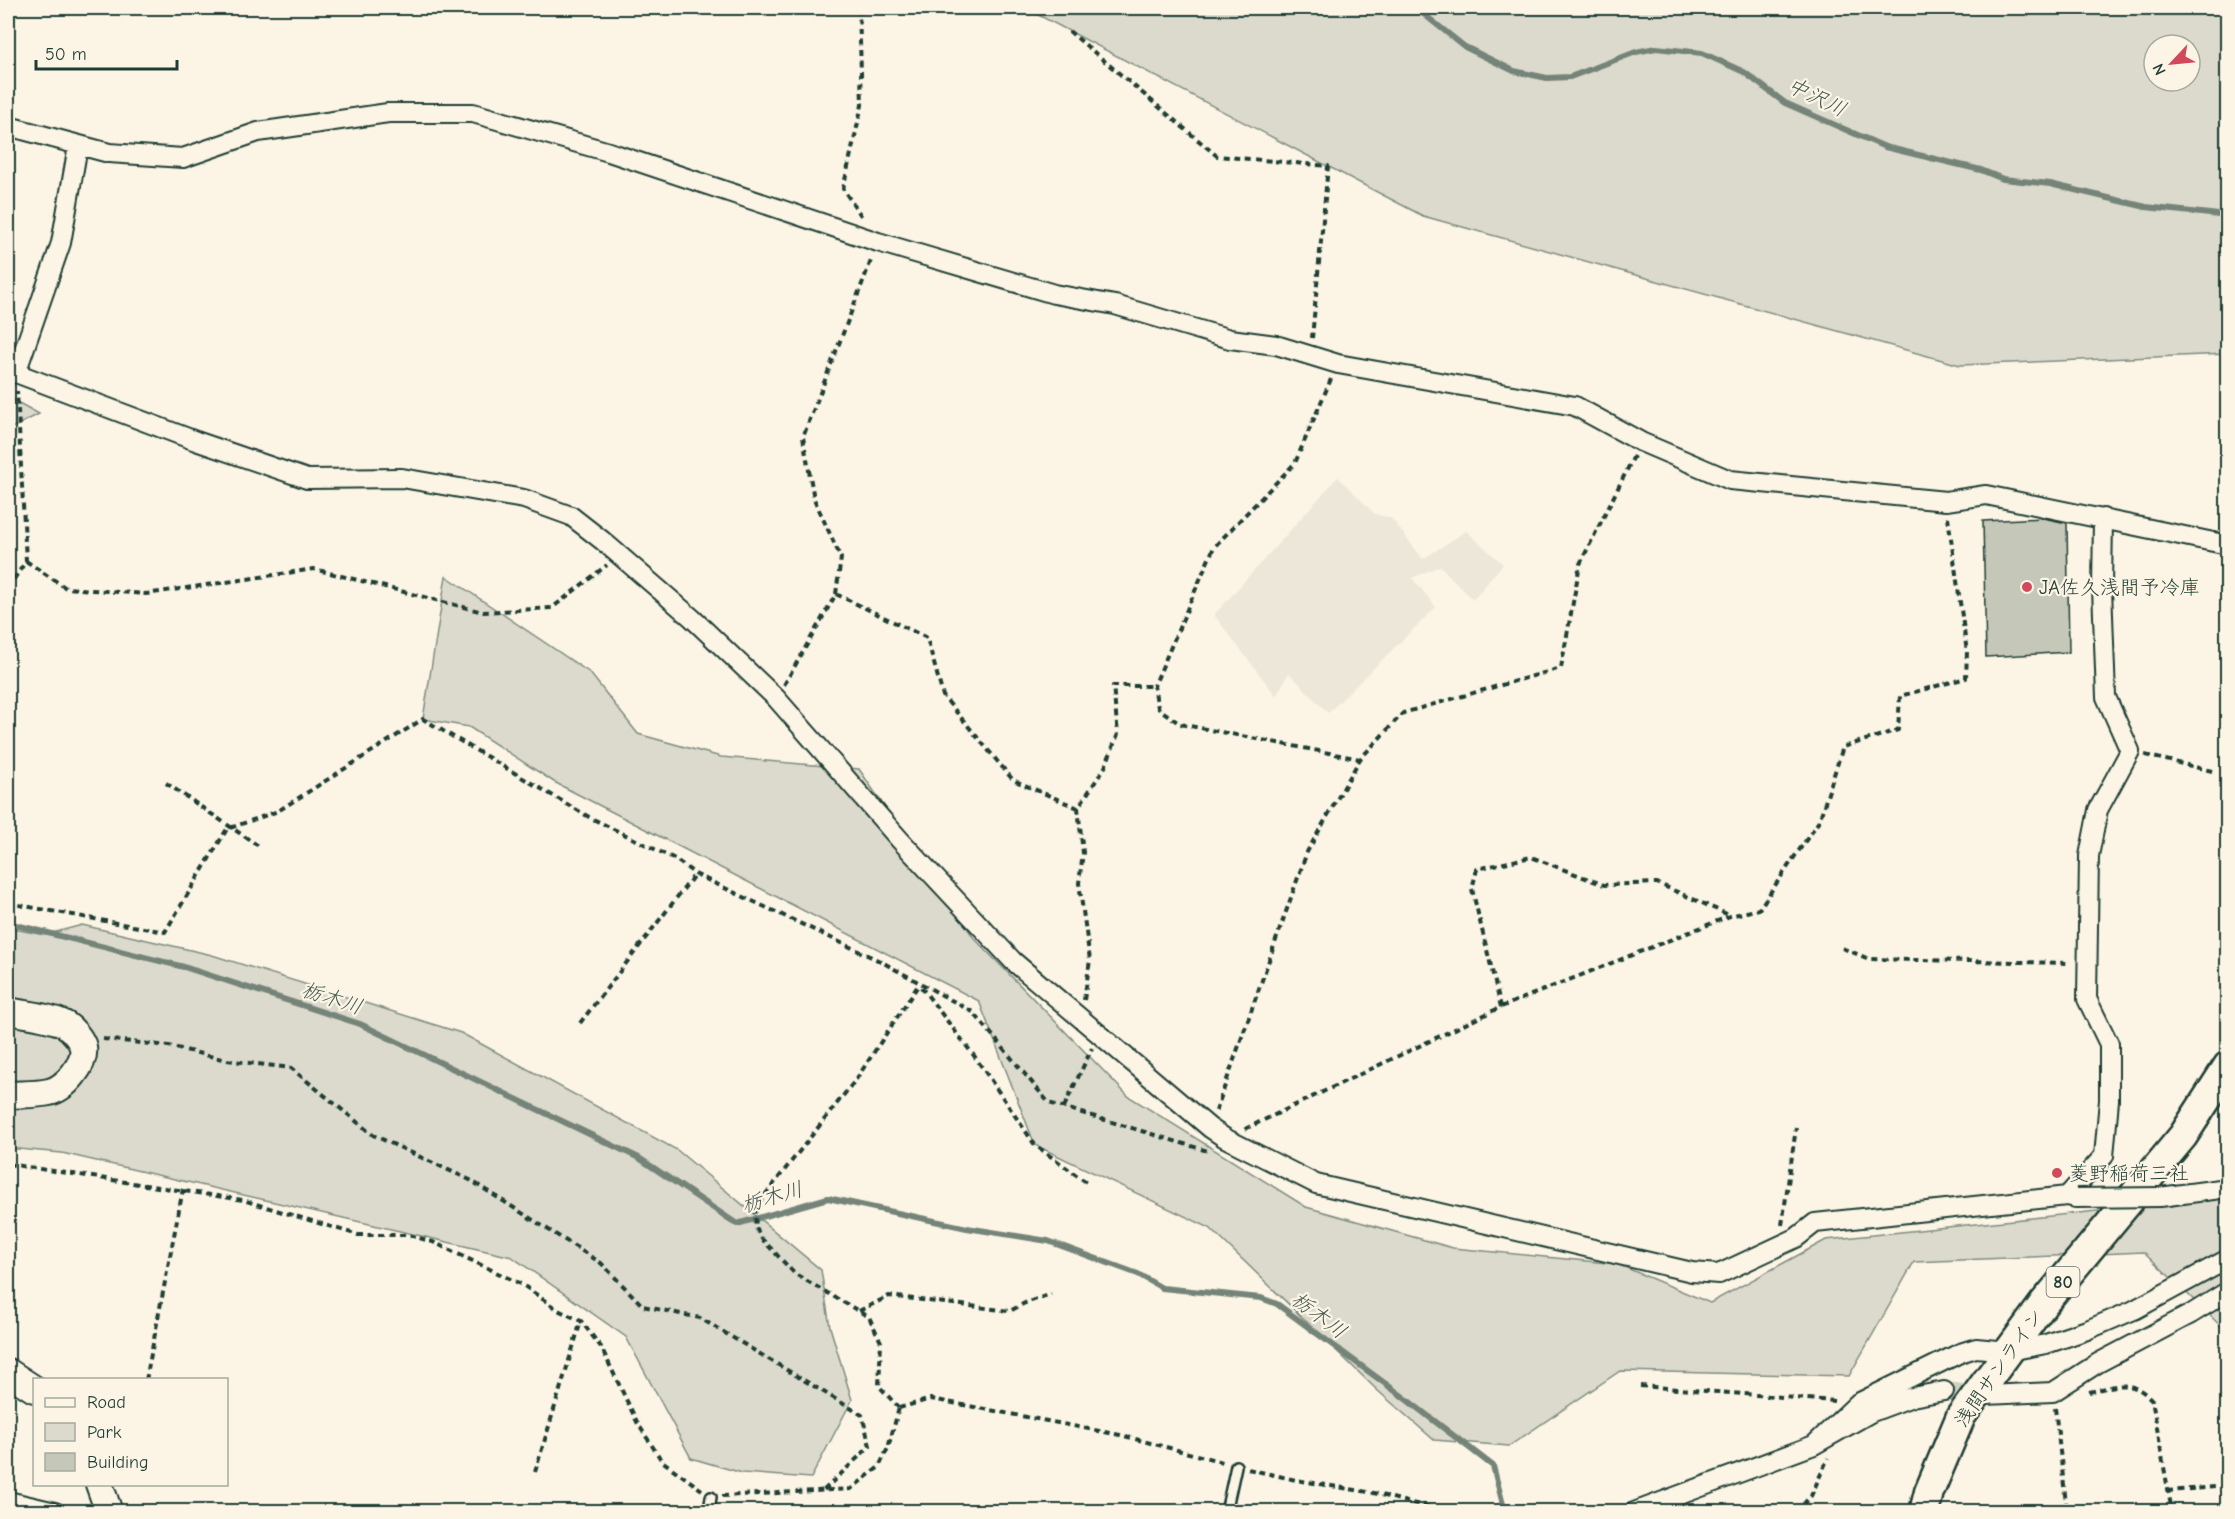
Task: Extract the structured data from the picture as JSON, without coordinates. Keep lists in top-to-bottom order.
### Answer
{
  "streets": {
    "main road": ["80", "浅間サンライン"]
  },
  "water": ["中沢川", "栃木川"],
  "places": ["JA佐久浅間予冷庫", "菱野稲荷三社"],
  "legend": ["Road", "Park", "Building"],
  "scale_bar": "50 m",
  "north": "bottom left"
}
